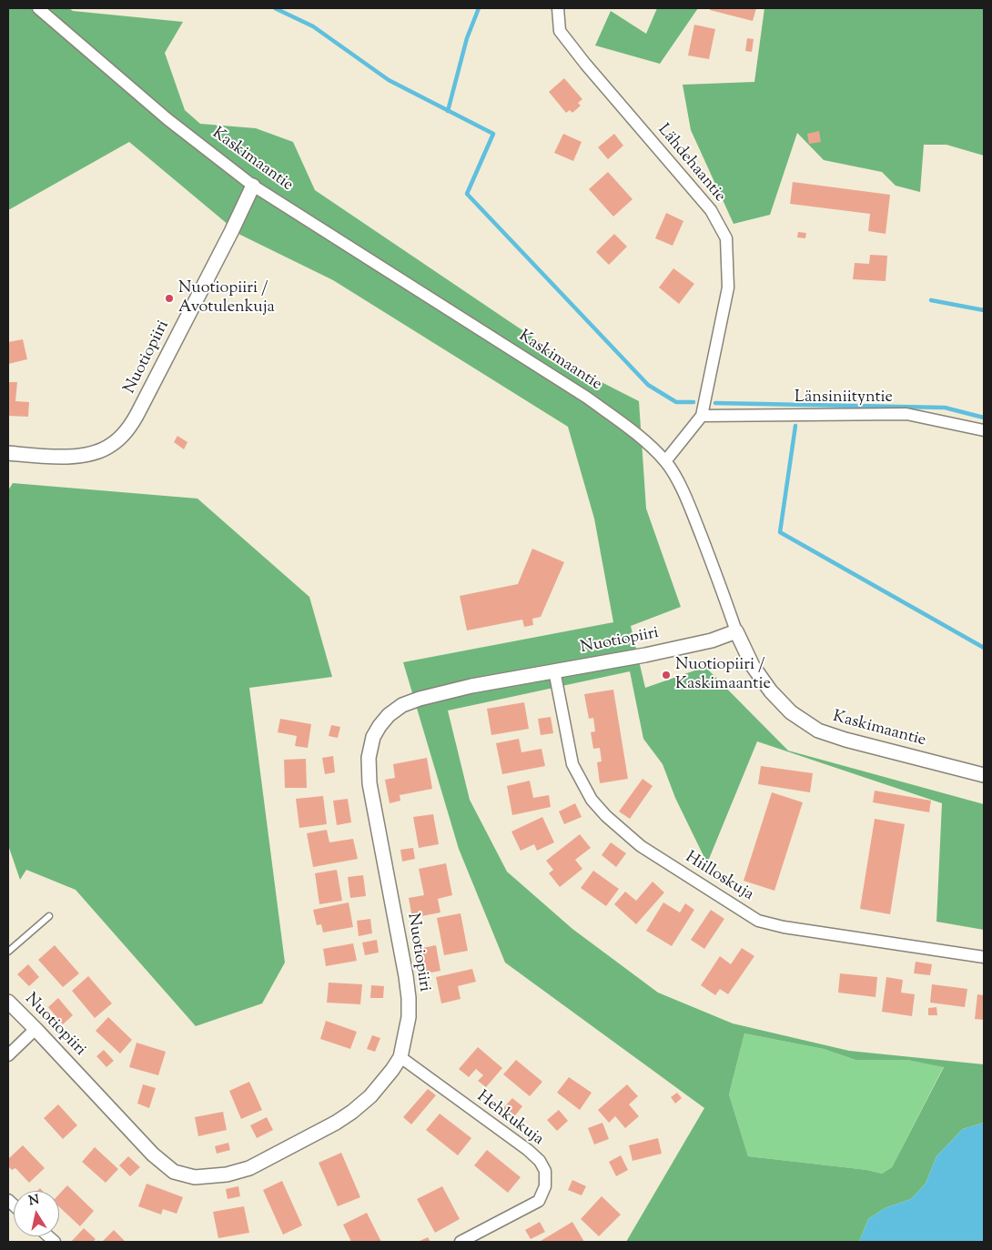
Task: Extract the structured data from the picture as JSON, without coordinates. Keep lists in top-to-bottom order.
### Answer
{
  "streets": {
    "street": [
      "Kaskimaantie",
      "Lähdehaantie",
      "Nuotiopiiri",
      "Länsiniityntie",
      "Hiilloskuja",
      "Hehkukuja"
    ]
  },
  "crossings": [
    ["Kaskimaantie", "Lähdehaantie"],
    ["Kaskimaantie", "Nuotiopiiri"],
    ["Lähdehaantie", "Länsiniityntie"],
    ["Nuotiopiiri", "Hiilloskuja"],
    ["Nuotiopiiri", "Hehkukuja"]
  ],
  "places": ["Nuotiopiiri / Avotulenkuja", "Nuotiopiiri / Kaskimaantie"],
  "north": "top"
}
